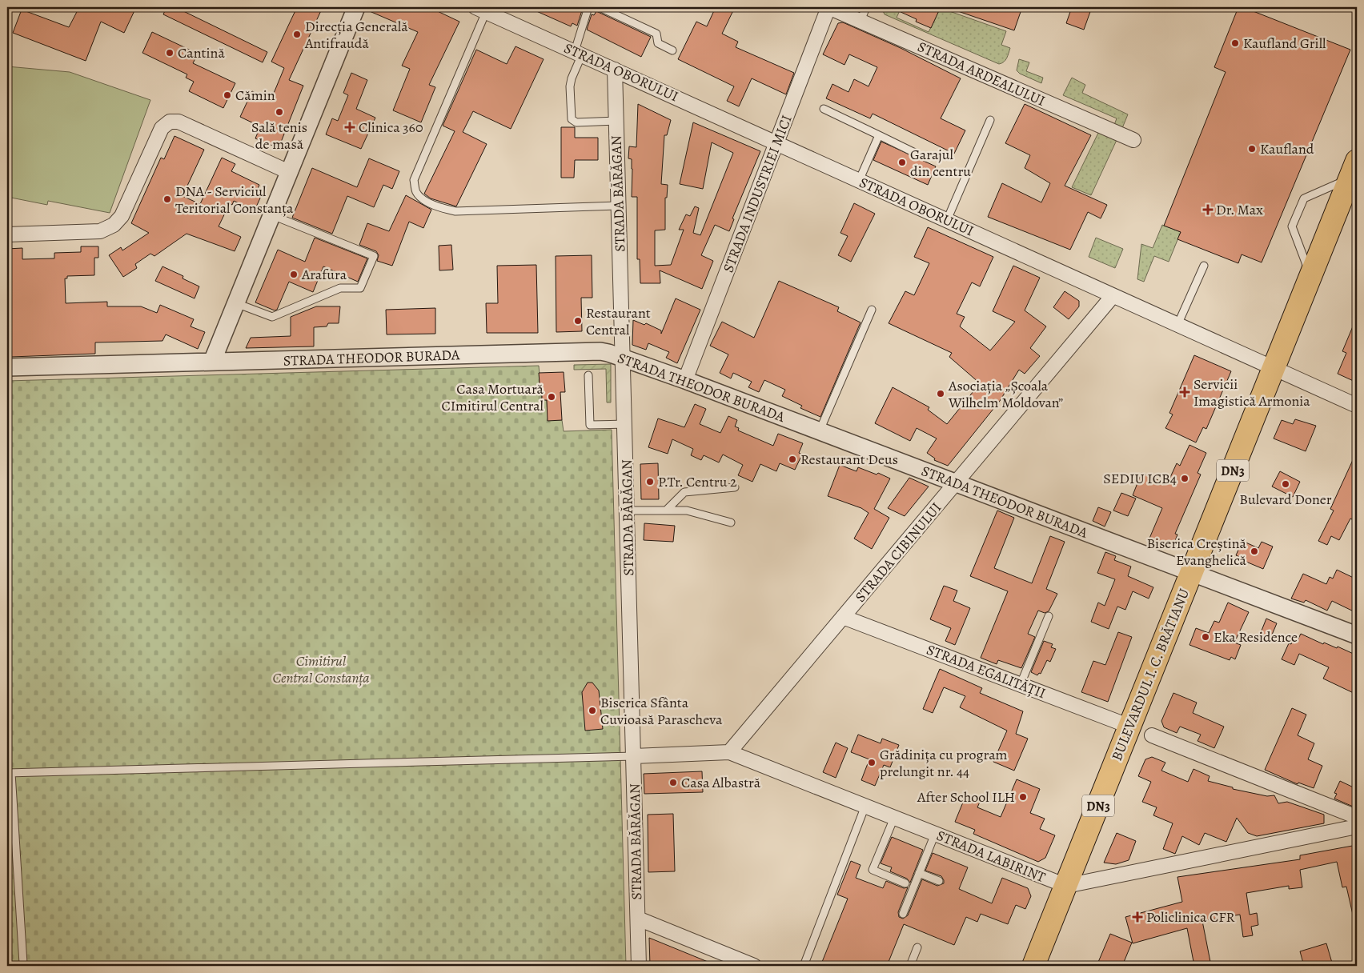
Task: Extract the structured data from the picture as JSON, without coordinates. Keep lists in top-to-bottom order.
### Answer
{
  "streets": {
    "main road": ["DN3", "BULEVARDUL I. C. BRĂTIANU"],
    "street": [
      "STRADA OBORULUI",
      "STRADA ARDEALULUI",
      "STRADA BĂRĂGAN",
      "STRADA INDUSTRIEI MICI",
      "STRADA THEODOR BURADA",
      "STRADA CIBINULUI",
      "STRADA EGALITĂȚII",
      "STRADA LABIRINT"
    ]
  },
  "crossings": [
    ["STRADA OBORULUI", "STRADA BĂRĂGAN"],
    ["STRADA OBORULUI", "STRADA INDUSTRIEI MICI"],
    ["STRADA OBORULUI", "STRADA CIBINULUI"],
    ["STRADA OBORULUI", "BULEVARDUL I. C. BRĂTIANU"],
    ["STRADA ARDEALULUI", "STRADA INDUSTRIEI MICI"],
    ["STRADA BĂRĂGAN", "STRADA THEODOR BURADA"],
    ["STRADA BĂRĂGAN", "STRADA LABIRINT"],
    ["STRADA INDUSTRIEI MICI", "STRADA THEODOR BURADA"],
    ["STRADA THEODOR BURADA", "STRADA CIBINULUI"],
    ["STRADA THEODOR BURADA", "BULEVARDUL I. C. BRĂTIANU"],
    ["STRADA CIBINULUI", "STRADA EGALITĂȚII"],
    ["STRADA CIBINULUI", "STRADA LABIRINT"],
    ["STRADA EGALITĂȚII", "BULEVARDUL I. C. BRĂTIANU"],
    ["BULEVARDUL I. C. BRĂTIANU", "STRADA LABIRINT"]
  ],
  "parks": ["Cimitirul Central Constanța"],
  "places": {
    "other": [
      "Direcția Generală Antifraudă",
      "Kaufland Grill",
      "Cantină",
      "Cămin",
      "Sală tenis de masă",
      "Kaufland",
      "Garajul din centru",
      "DNA - Serviciul Teritorial Constanța",
      "Arafura",
      "Restaurant Central",
      "Asociația „Școala Wilhelm Moldovan”",
      "Casa Mortuară CImitirul Central",
      "Restaurant Deus",
      "SEDIU ICB4",
      "P.Tr. Centru 2",
      "Bulevard Doner",
      "Biserica Creștină Evanghelică",
      "Eka Residence",
      "Biserica Sfânta Cuvioasă Parascheva",
      "Grădinița cu program prelungit nr. 44",
      "Casa Albastră",
      "After School ILH"
    ],
    "health": [
      "Clinica 360",
      "Dr. Max",
      "Servicii Imagistică Armonia",
      "Policlinica CFR"
    ]
  }
}
